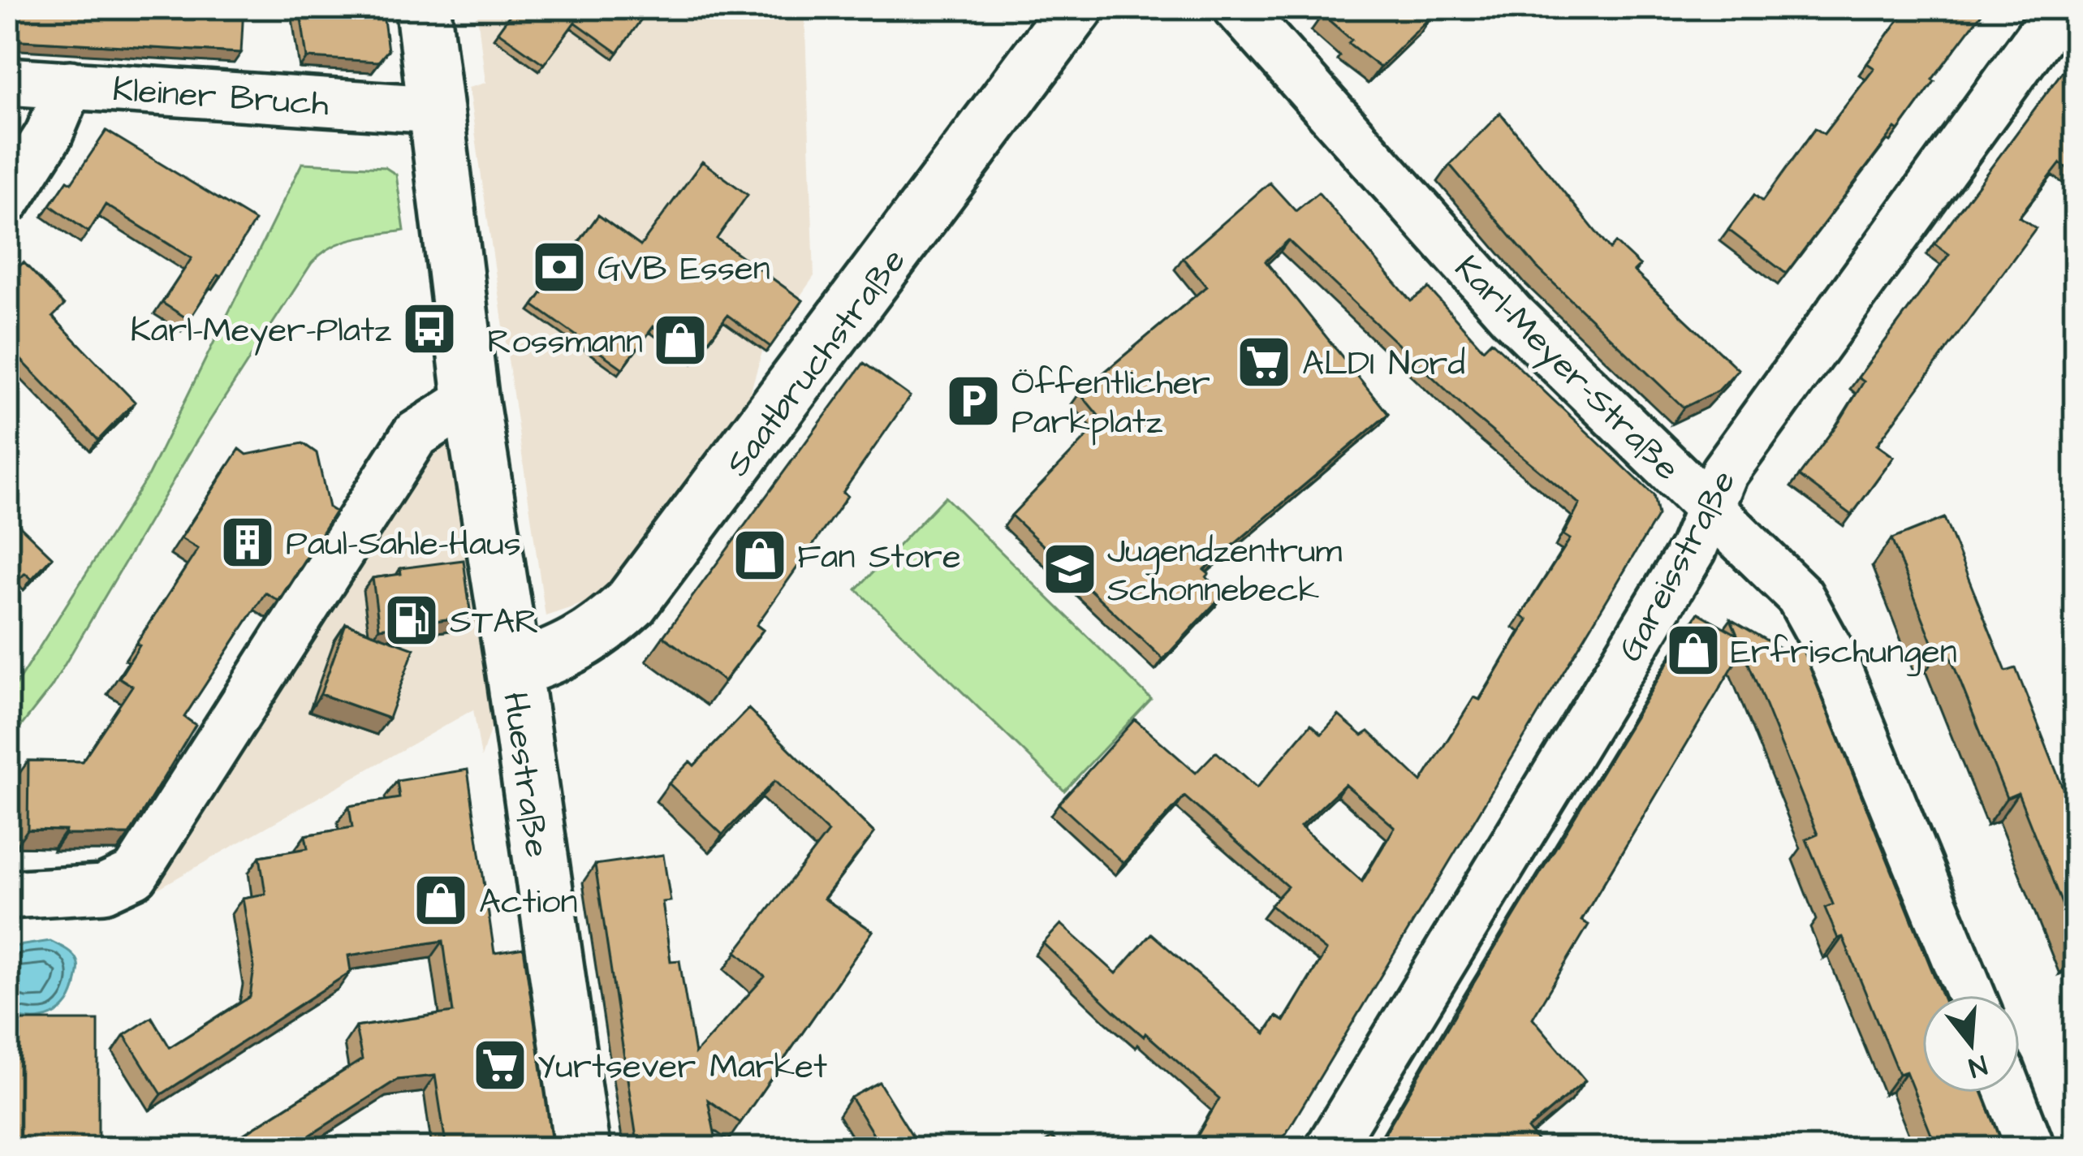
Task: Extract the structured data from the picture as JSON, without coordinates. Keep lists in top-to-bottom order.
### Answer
{
  "streets": {
    "main road": ["Saatbruchstraße", "Huestraße"],
    "street": ["Kleiner Bruch", "Karl-Meyer-Straße", "Gareisstraße"]
  },
  "crossings": [
    ["Kleiner Bruch", "Huestraße"],
    ["Saatbruchstraße", "Huestraße"],
    ["Karl-Meyer-Straße", "Gareisstraße"]
  ],
  "places": {
    "bank": ["GVB Essen"],
    "bus stop": ["Karl-Meyer-Platz"],
    "shop": [
      "Rossmann",
      "Fan Store",
      "Erfrischungen",
      "Action"
    ],
    "supermarket": ["ALDI Nord", "Yurtsever Market"],
    "parking": ["Öffentlicher Parkplatz"],
    "building": ["Paul-Sahle-Haus"],
    "school or university": ["Jugendzentrum Schonnebeck"],
    "fuel station": ["STAR"]
  },
  "north": "bottom"
}
